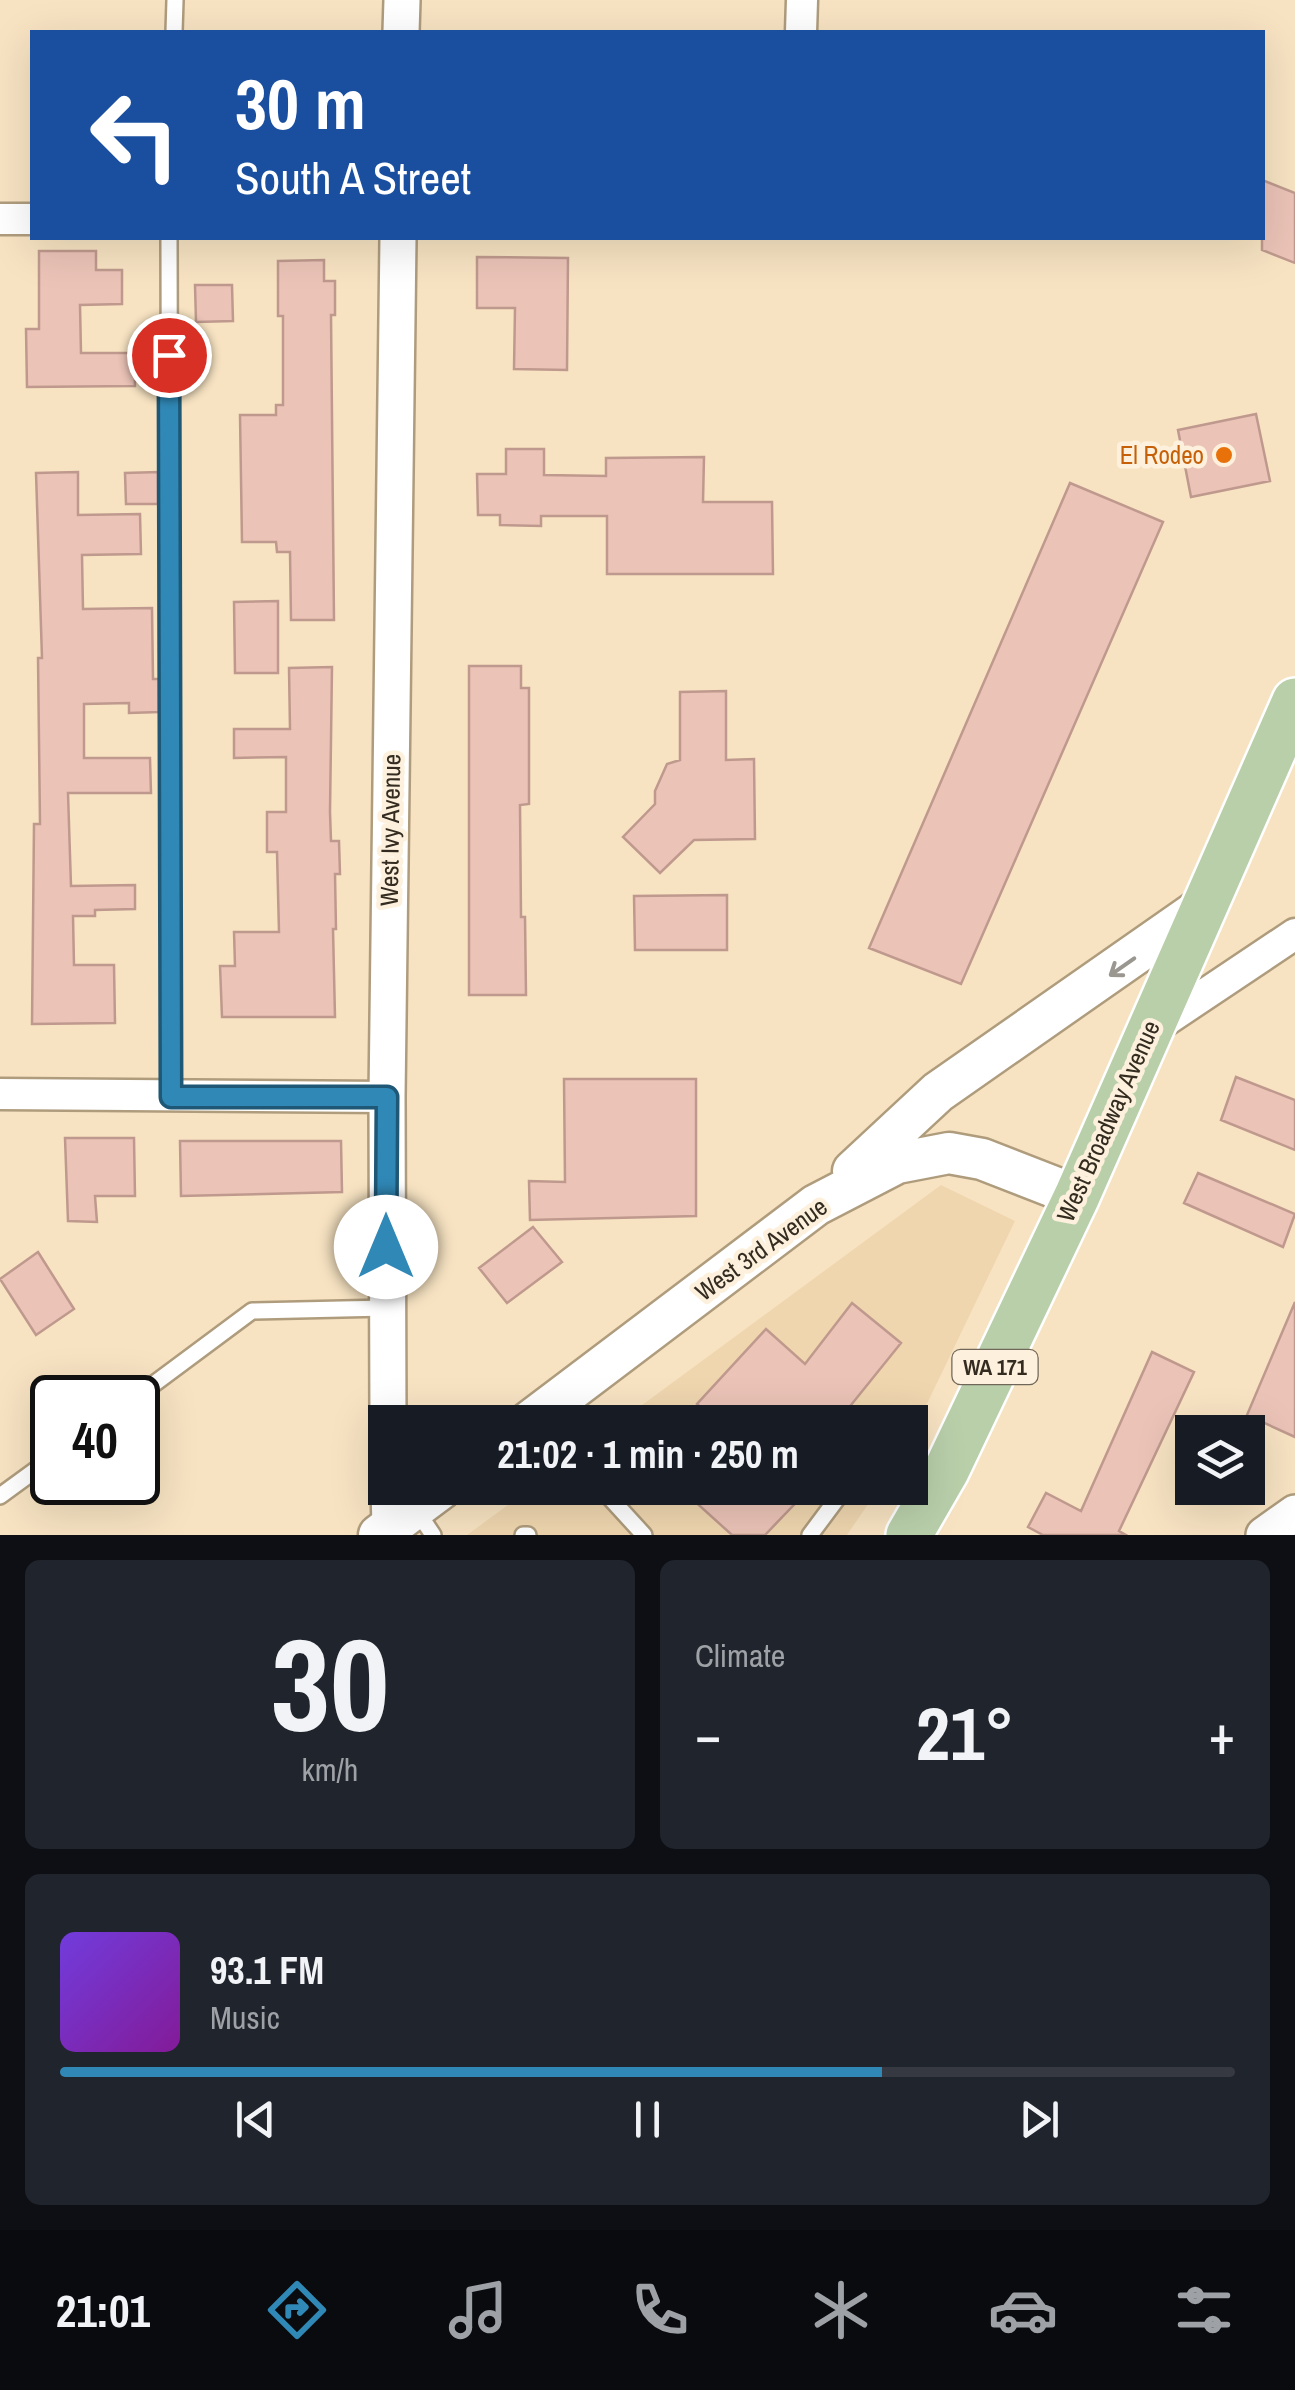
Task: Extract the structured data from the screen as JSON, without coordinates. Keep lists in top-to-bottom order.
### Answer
{
  "streets": {
    "main road": ["West Broadway Avenue", "West 3rd Avenue", "WA 171"],
    "street": ["West Ivy Avenue"]
  },
  "crossings": [
    ["West Broadway Avenue", "West 3rd Avenue"]
  ],
  "places": ["El Rodeo"],
  "page": {
    "turn": ["30 m", "South A Street"],
    "limit": "40",
    "trip": "21:02 · 1 min · 250 m",
    "tile": [
      ["30", "km/h"],
      "Climate"
    ],
    "heat": ["−", "21°", "+"],
    "song": ["93.1 FM", "Music"],
    "tabs": "21:01"
  }
}
